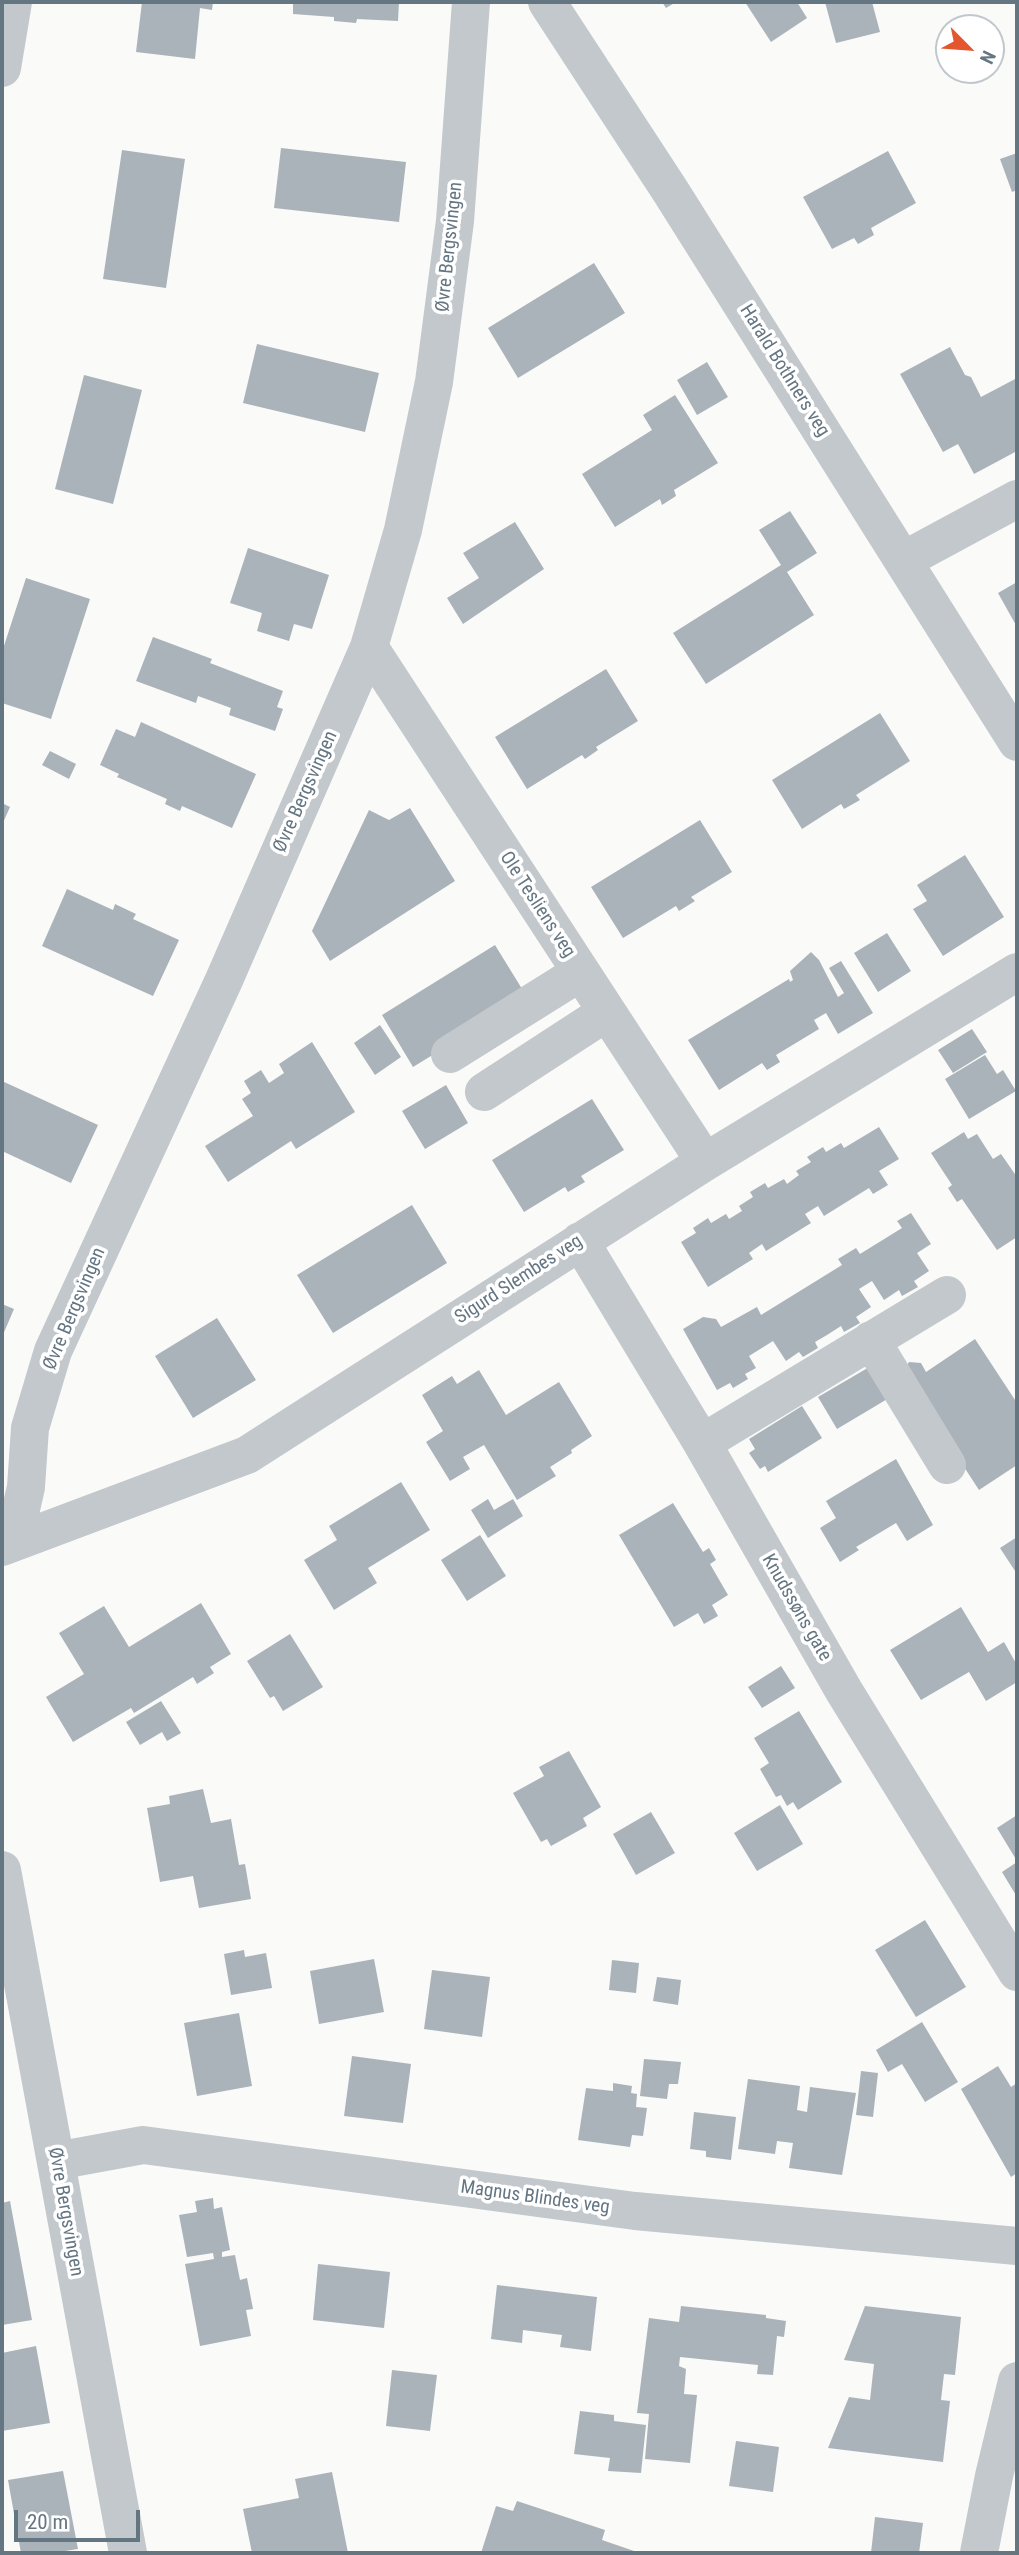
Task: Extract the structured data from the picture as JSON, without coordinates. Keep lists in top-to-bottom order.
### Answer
{
  "streets": {
    "street": [
      "Øvre Bergsvingen",
      "Harald Bothners veg",
      "Ole Tesliens veg",
      "Sigurd Slembes veg",
      "Knudssøns gate",
      "Magnus Blindes veg"
    ]
  },
  "crossings": [
    ["Øvre Bergsvingen", "Ole Tesliens veg"],
    ["Øvre Bergsvingen", "Magnus Blindes veg"],
    ["Ole Tesliens veg", "Sigurd Slembes veg"],
    ["Sigurd Slembes veg", "Knudssøns gate"]
  ],
  "scale_bar": "20 m",
  "north": "bottom right"
}
